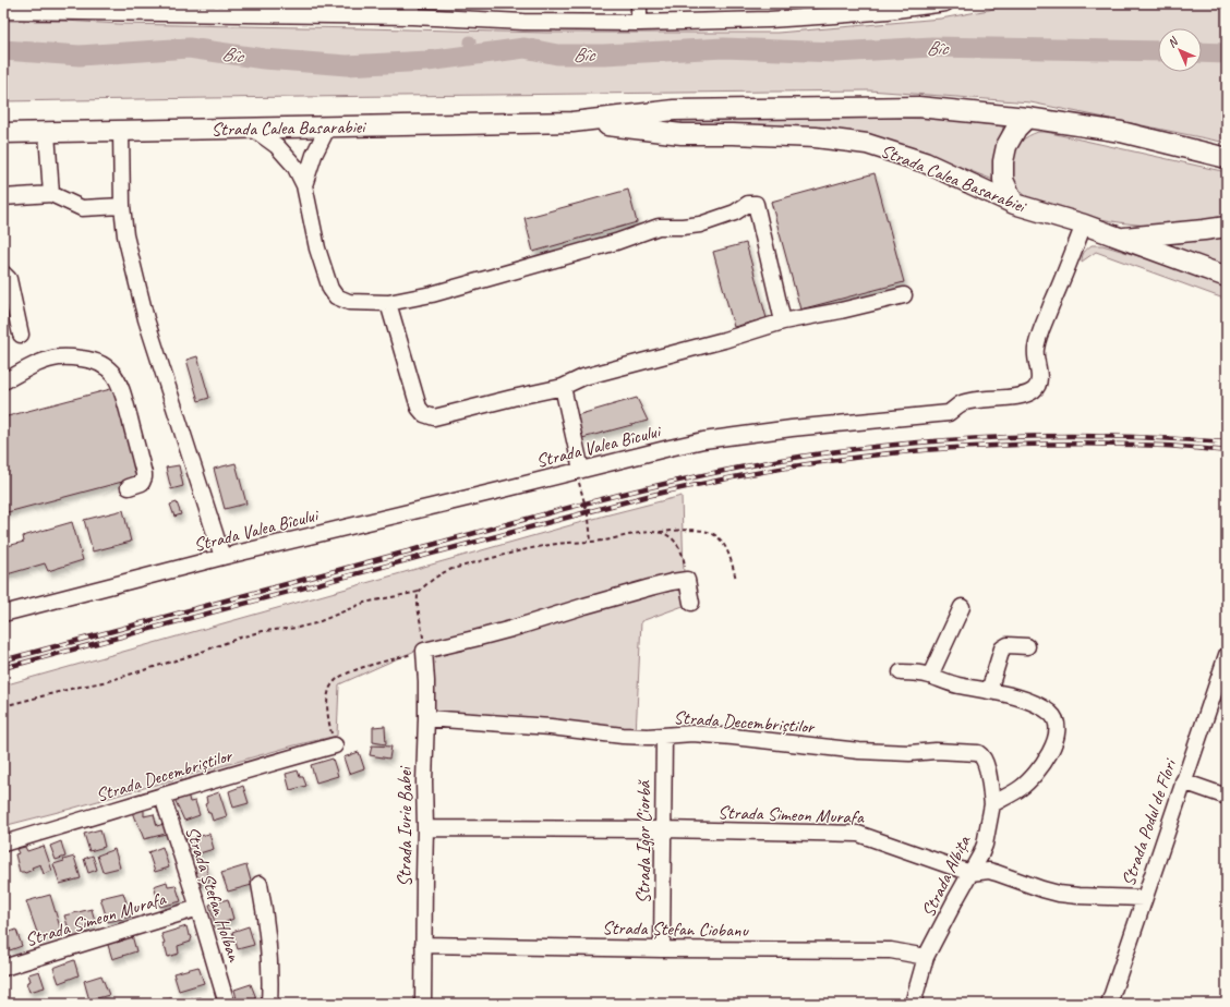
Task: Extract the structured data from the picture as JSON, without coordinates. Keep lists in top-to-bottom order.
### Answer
{
  "streets": {
    "main road": ["Strada Calea Basarabiei"],
    "street": [
      "Strada Valea Bîcului",
      "Strada Decembriștilor",
      "Strada Simeon Murafa",
      "Strada Podul de Flori",
      "Strada Iurie Babei",
      "Strada Igor Ciorbă",
      "Strada Albița",
      "Strada Ștefan Holban",
      "Strada Ștefan Ciobanu"
    ]
  },
  "crossings": [
    ["Strada Calea Basarabiei", "Strada Valea Bîcului"],
    ["Strada Decembriștilor", "Strada Iurie Babei"],
    ["Strada Decembriștilor", "Strada Igor Ciorbă"],
    ["Strada Decembriștilor", "Strada Albița"],
    ["Strada Decembriștilor", "Strada Ștefan Holban"],
    ["Strada Simeon Murafa", "Strada Podul de Flori"],
    ["Strada Simeon Murafa", "Strada Iurie Babei"],
    ["Strada Simeon Murafa", "Strada Igor Ciorbă"],
    ["Strada Simeon Murafa", "Strada Albița"],
    ["Strada Simeon Murafa", "Strada Ștefan Holban"],
    ["Strada Iurie Babei", "Strada Ștefan Ciobanu"],
    ["Strada Igor Ciorbă", "Strada Ștefan Ciobanu"],
    ["Strada Albița", "Strada Ștefan Ciobanu"]
  ],
  "water": ["Bîc"],
  "north": "top left"
}
